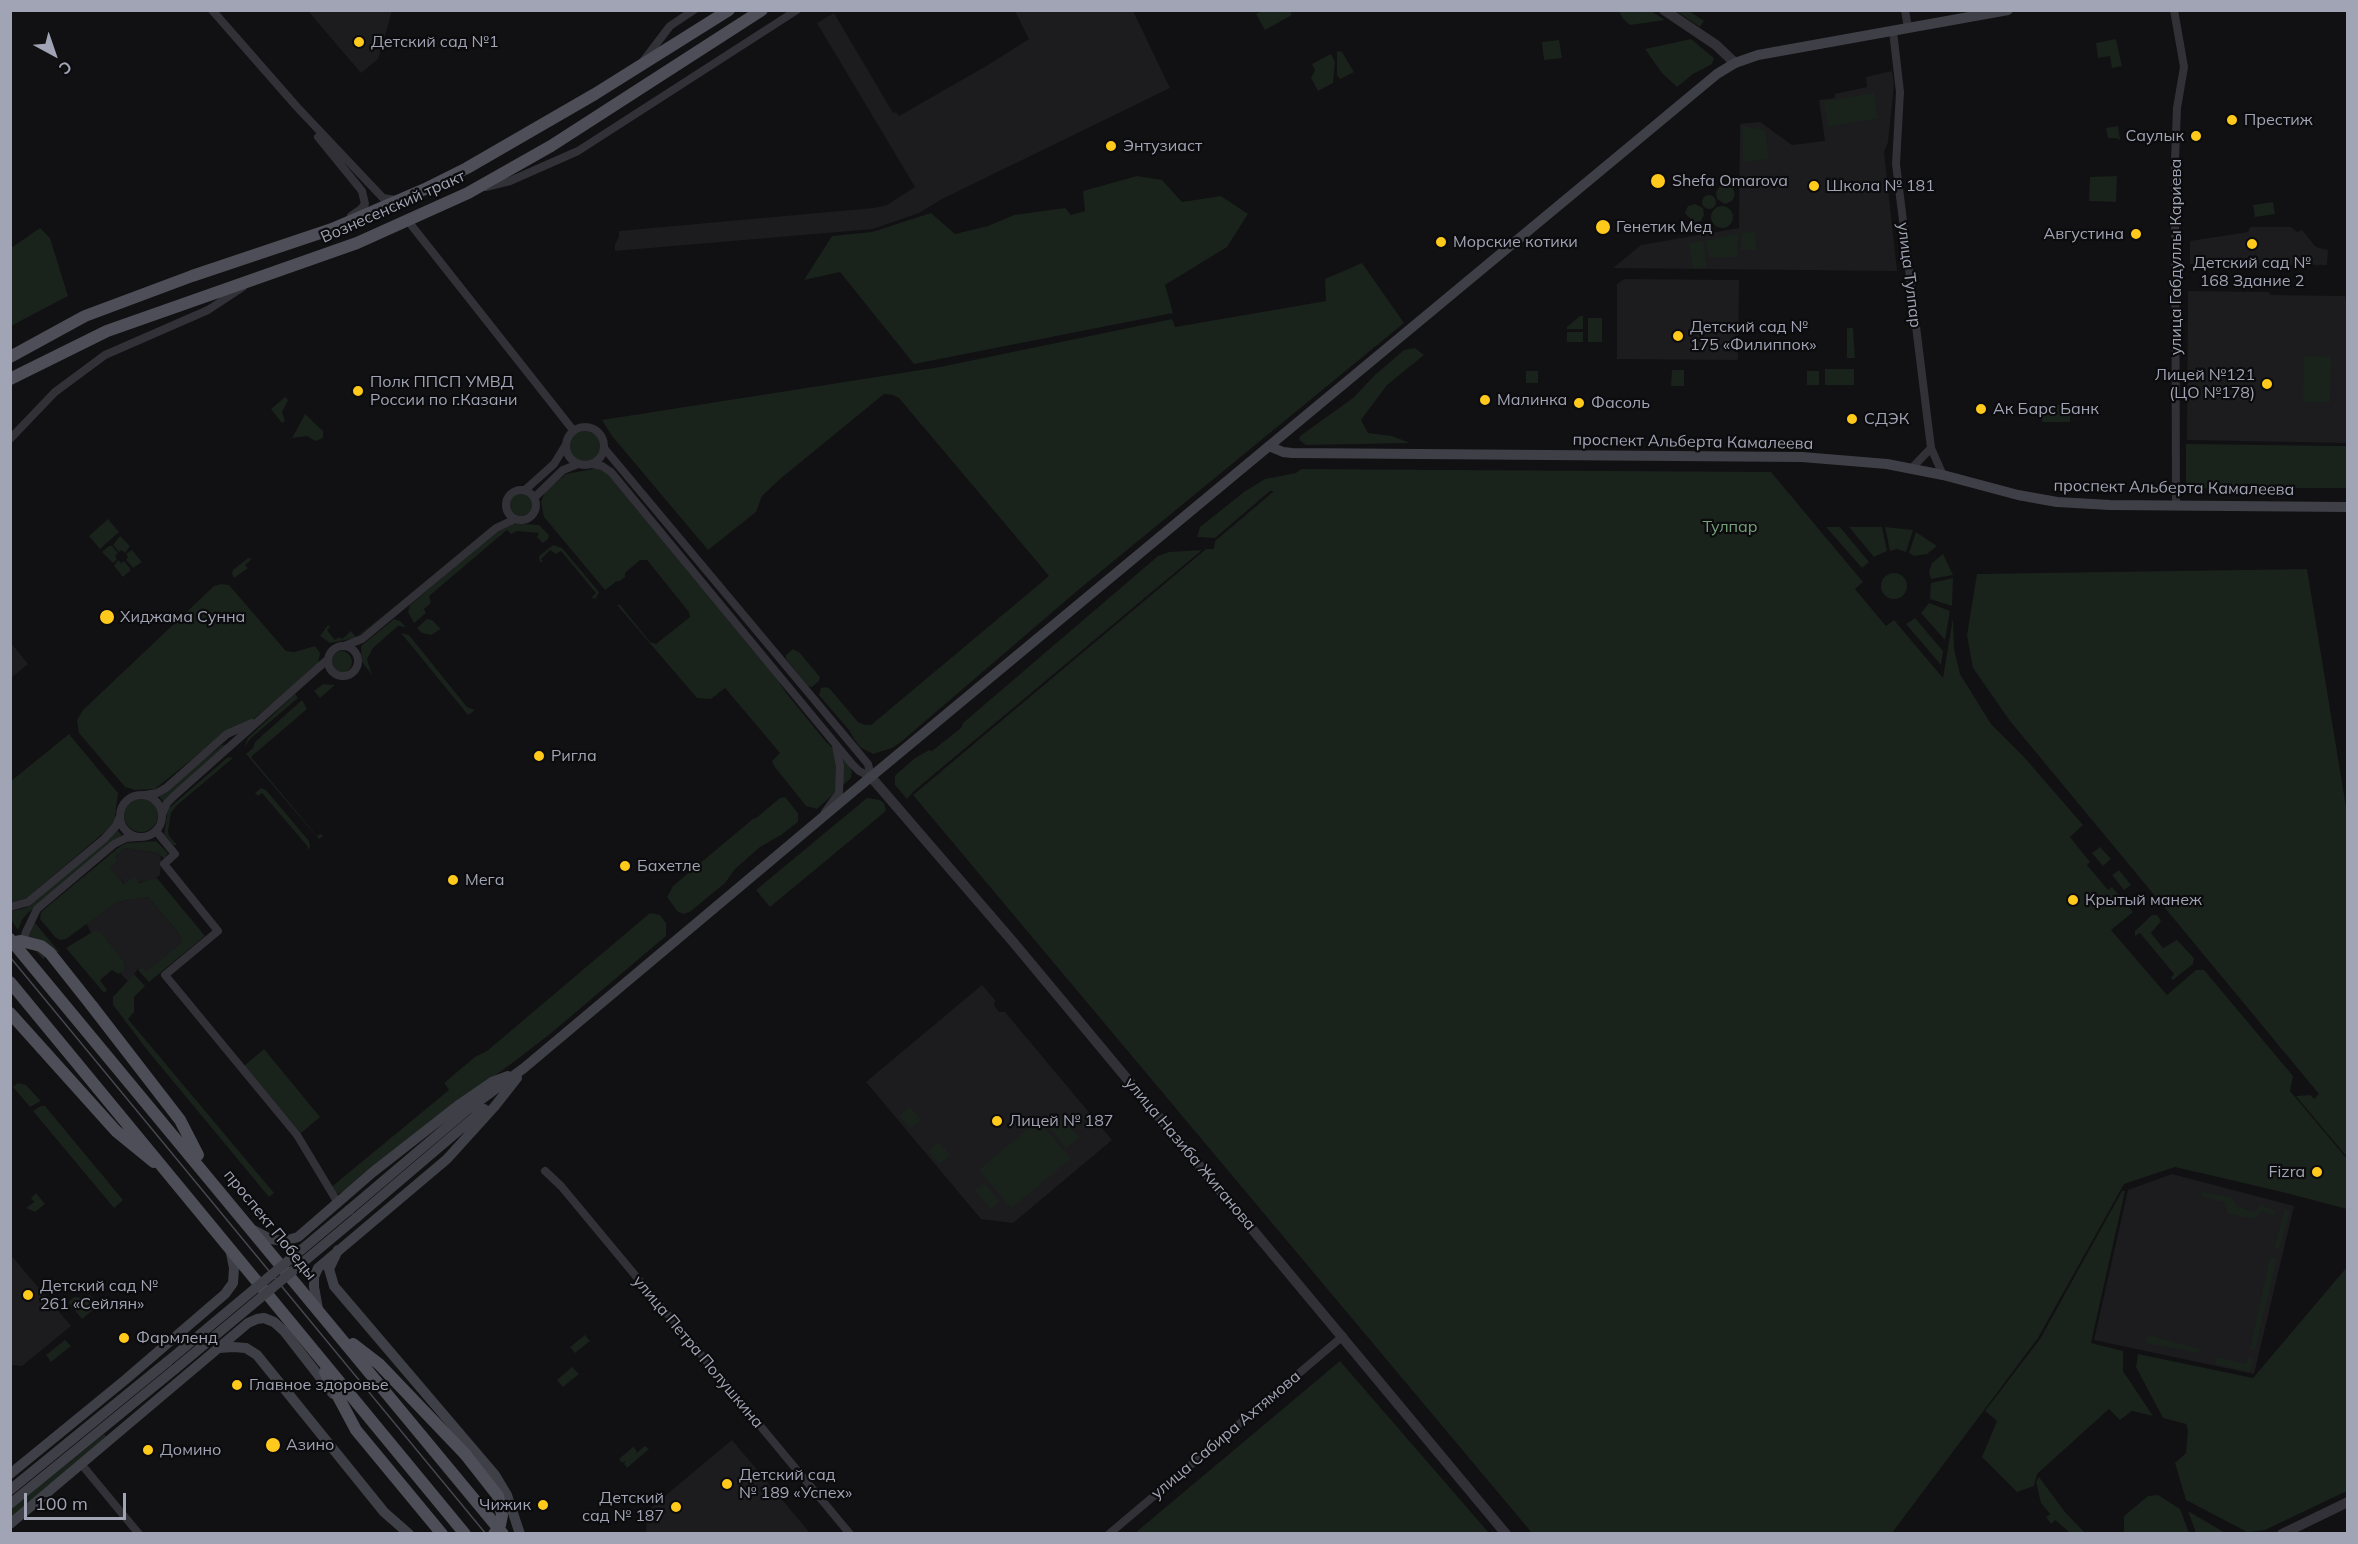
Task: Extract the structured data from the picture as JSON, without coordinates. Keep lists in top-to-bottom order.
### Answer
{
  "streets": {
    "main road": ["Вознесенский тракт", "проспект Альберта Камалеева", "проспект Победы"],
    "street": [
      "улица Габдуллы Кариева",
      "улица Тулпар",
      "улица Назиба Жиганова",
      "улица Петра Полушкина",
      "улица Сабира Ахтямова"
    ]
  },
  "crossings": [
    ["улица Габдуллы Кариева", "проспект Альберта Камалеева"],
    ["улица Тулпар", "проспект Альберта Камалеева"],
    ["улица Назиба Жиганова", "улица Сабира Ахтямова"]
  ],
  "parks": ["Тулпар"],
  "places": [
    "Детский сад №1",
    "Престиж",
    "Саулык",
    "Энтузиаст",
    "Shefa Omarova",
    "Школа № 181",
    "Генетик Мед",
    "Августина",
    "Морские котики",
    "Детский сад № 168 Здание 2",
    "Детский сад № 175 «Филиппок»",
    "Лицей №121 (ЦО №178)",
    "Полк ППСП УМВД России по г.Казани",
    "Малинка",
    "Фасоль",
    "Ак Барс Банк",
    "СДЭК",
    "Хиджама Сунна",
    "Ригла",
    "Бахетле",
    "Мега",
    "Крытый манеж",
    "Лицей № 187",
    "Fizra",
    "Детский сад № 261 «Сейлян»",
    "Фармленд",
    "Главное здоровье",
    "Азино",
    "Домино",
    "Детский сад № 189 «Успех»",
    "Чижик",
    "Детский сад № 187"
  ],
  "scale_bar": "100 m",
  "north": "bottom right"
}
